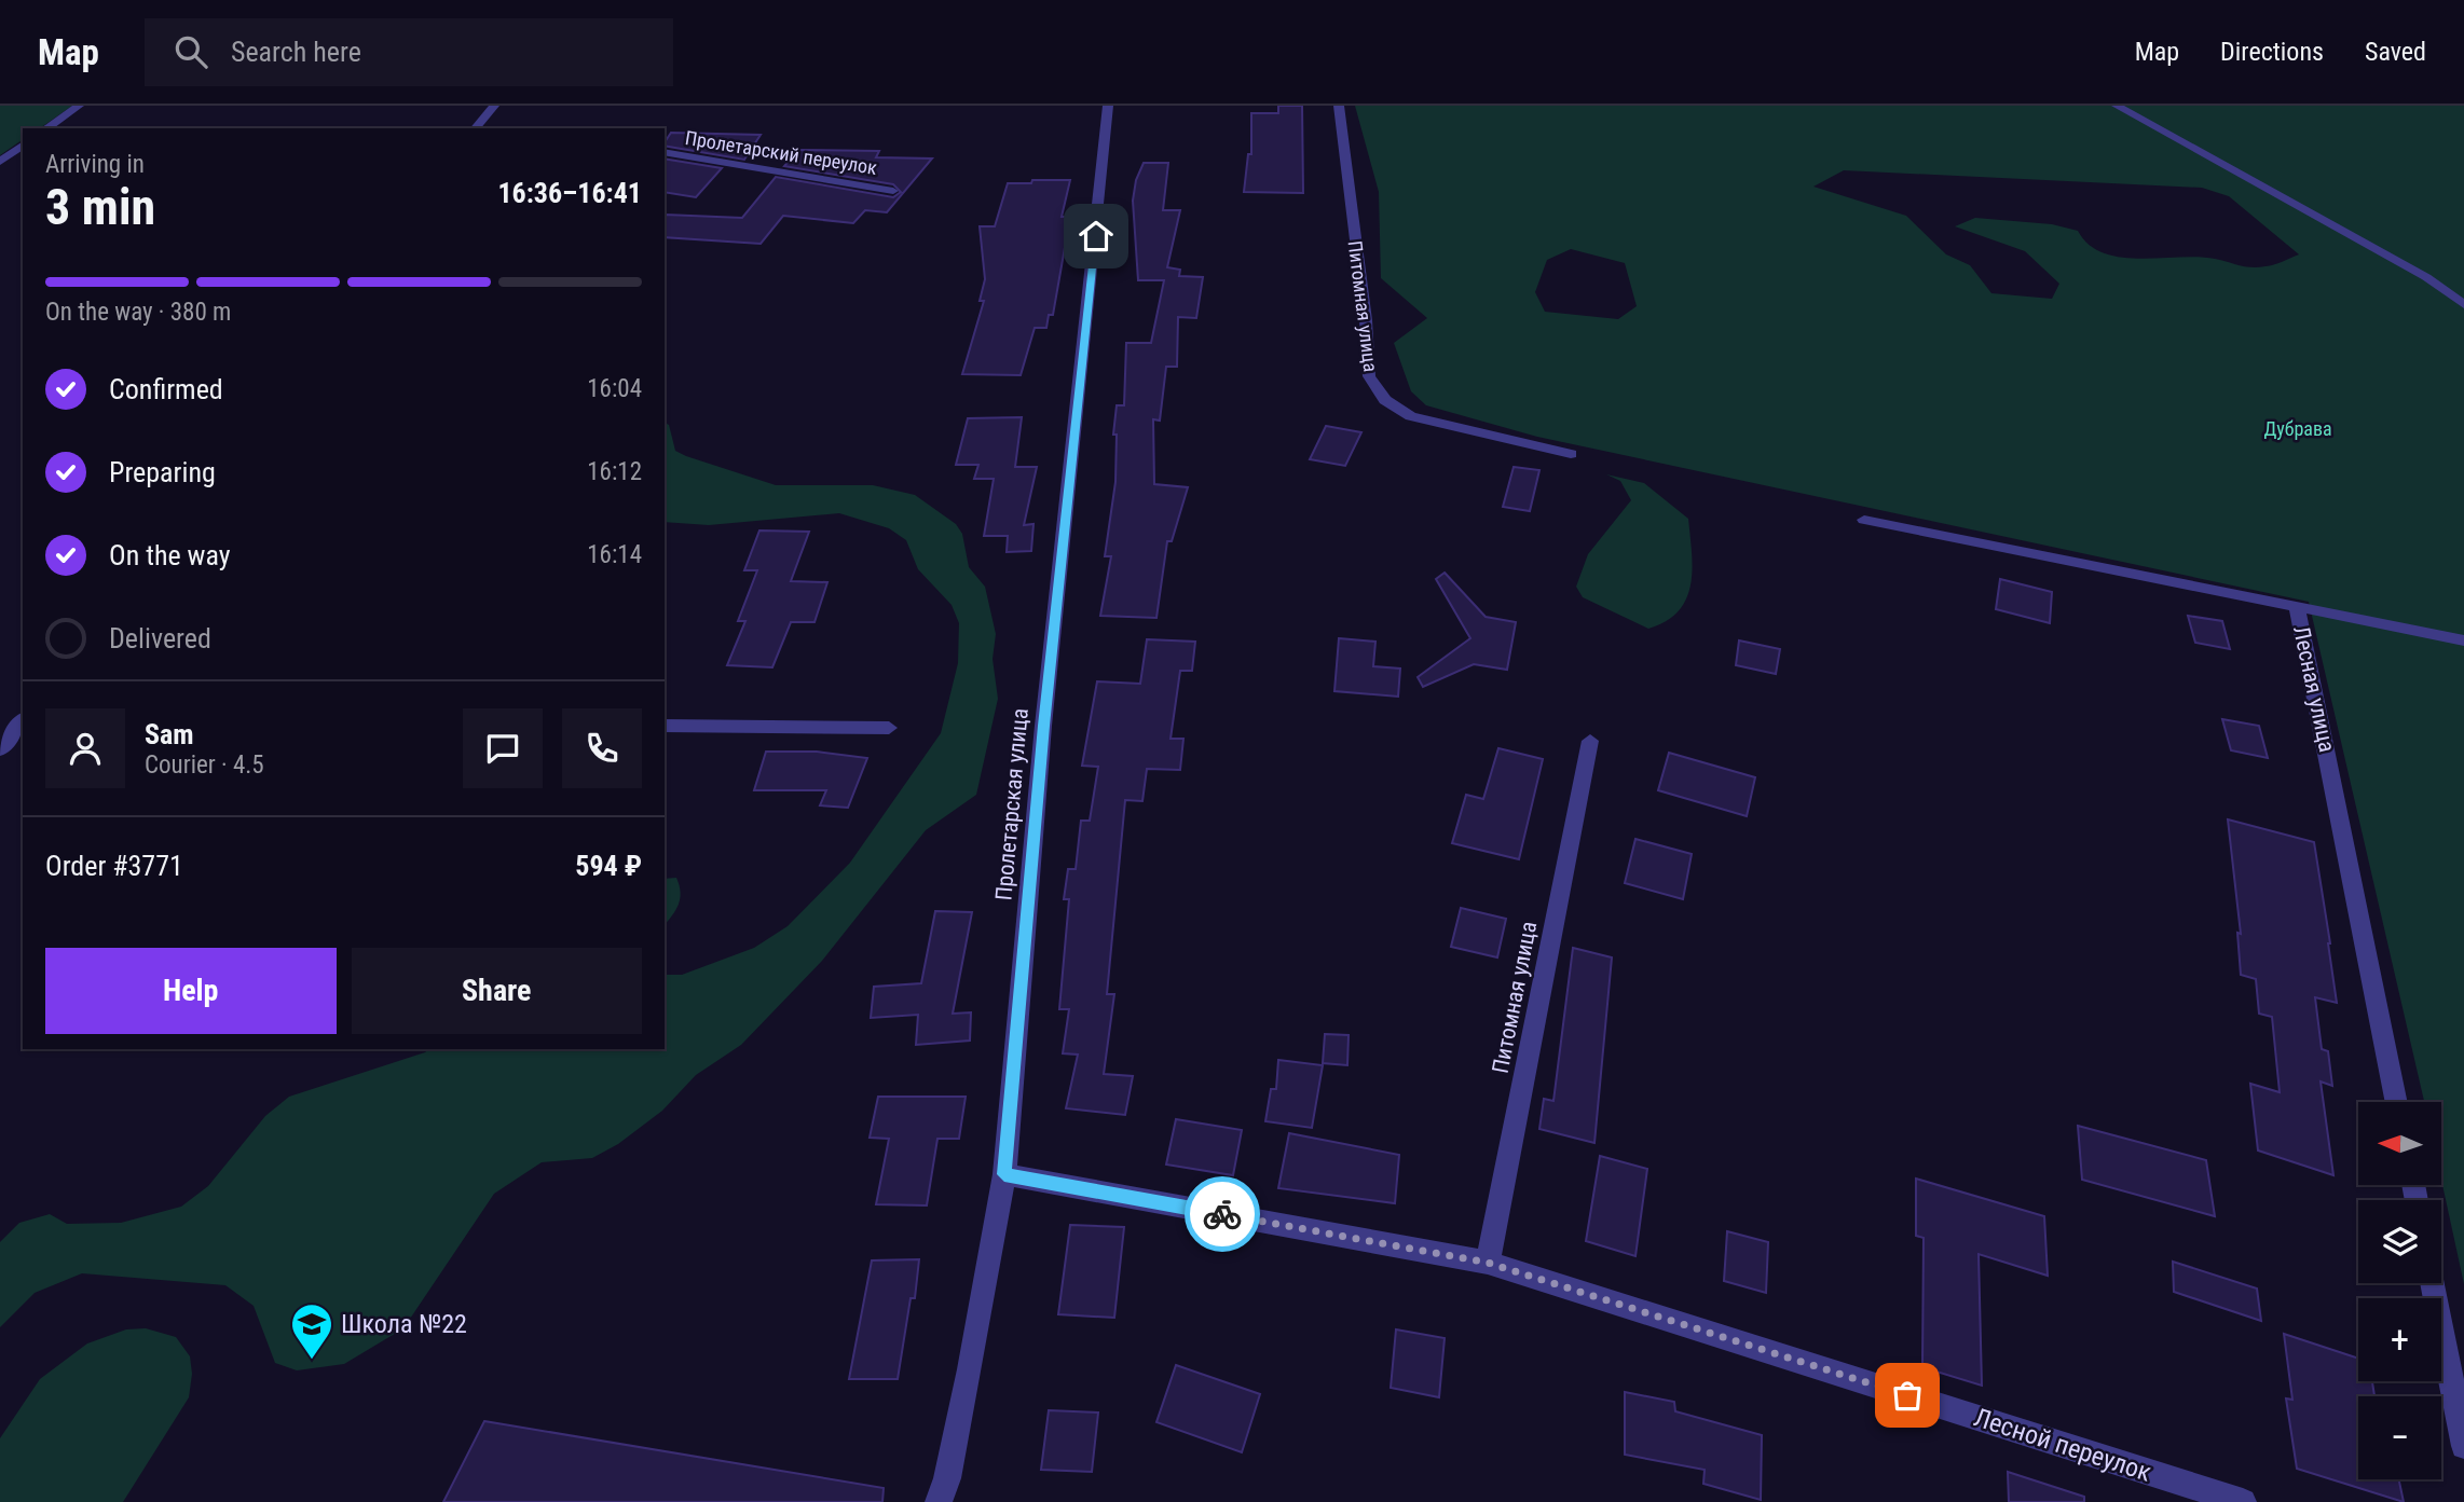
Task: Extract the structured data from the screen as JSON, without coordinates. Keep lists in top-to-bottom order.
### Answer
{
  "streets": {
    "street": [
      "Пролетарский переулок",
      "Питомная улица",
      "Лесная улица",
      "Пролетарская улица",
      "Лесной переулок"
    ]
  },
  "crossings": [
    ["Питомная улица", "Лесной переулок"],
    ["Пролетарская улица", "Лесной переулок"]
  ],
  "parks": ["Дубрава"],
  "places": {
    "school or university": ["Школа №22"]
  },
  "north": "left",
  "page": {
    "header": "Map",
    "search": "Search here",
    "nav": ["Map", "Directions", "Saved"],
    "heading": ["3 min", "Arriving in", "16:36–16:41"],
    "panel": [
      "Sam",
      "Courier · 4.5",
      "Order #3771",
      "594 ₽"
    ],
    "bar": "On the way · 380 m",
    "list": [
      ["Confirmed", "16:04"],
      ["Preparing", "16:12"],
      ["On the way", "16:14"],
      "Delivered"
    ],
    "buttons": ["Help", "Share"],
    "map_buttons": ["+", "−"]
  }
}
